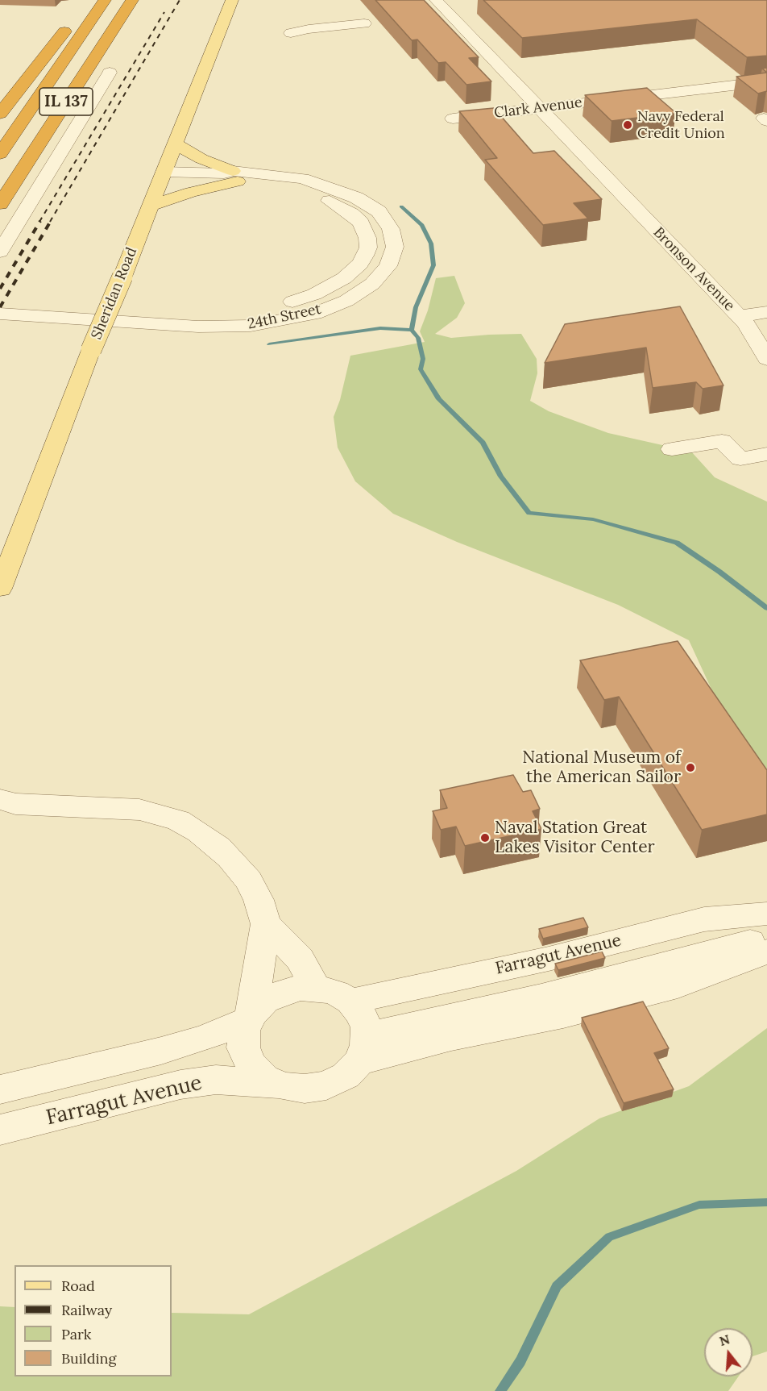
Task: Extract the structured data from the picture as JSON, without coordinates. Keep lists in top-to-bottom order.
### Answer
{
  "streets": {
    "highway": ["IL 137"],
    "main road": ["Sheridan Road"],
    "street": [
      "Clark Avenue",
      "Bronson Avenue",
      "24th Street",
      "Farragut Avenue"
    ]
  },
  "crossings": [
    ["Clark Avenue", "Bronson Avenue"],
    ["Sheridan Road", "24th Street"]
  ],
  "places": ["Navy Federal Credit Union", "National Museum of the American Sailor", "Naval Station Great Lakes Visitor Center"],
  "legend": [
    "Road",
    "Railway",
    "Park",
    "Building"
  ],
  "north": "top"
}
